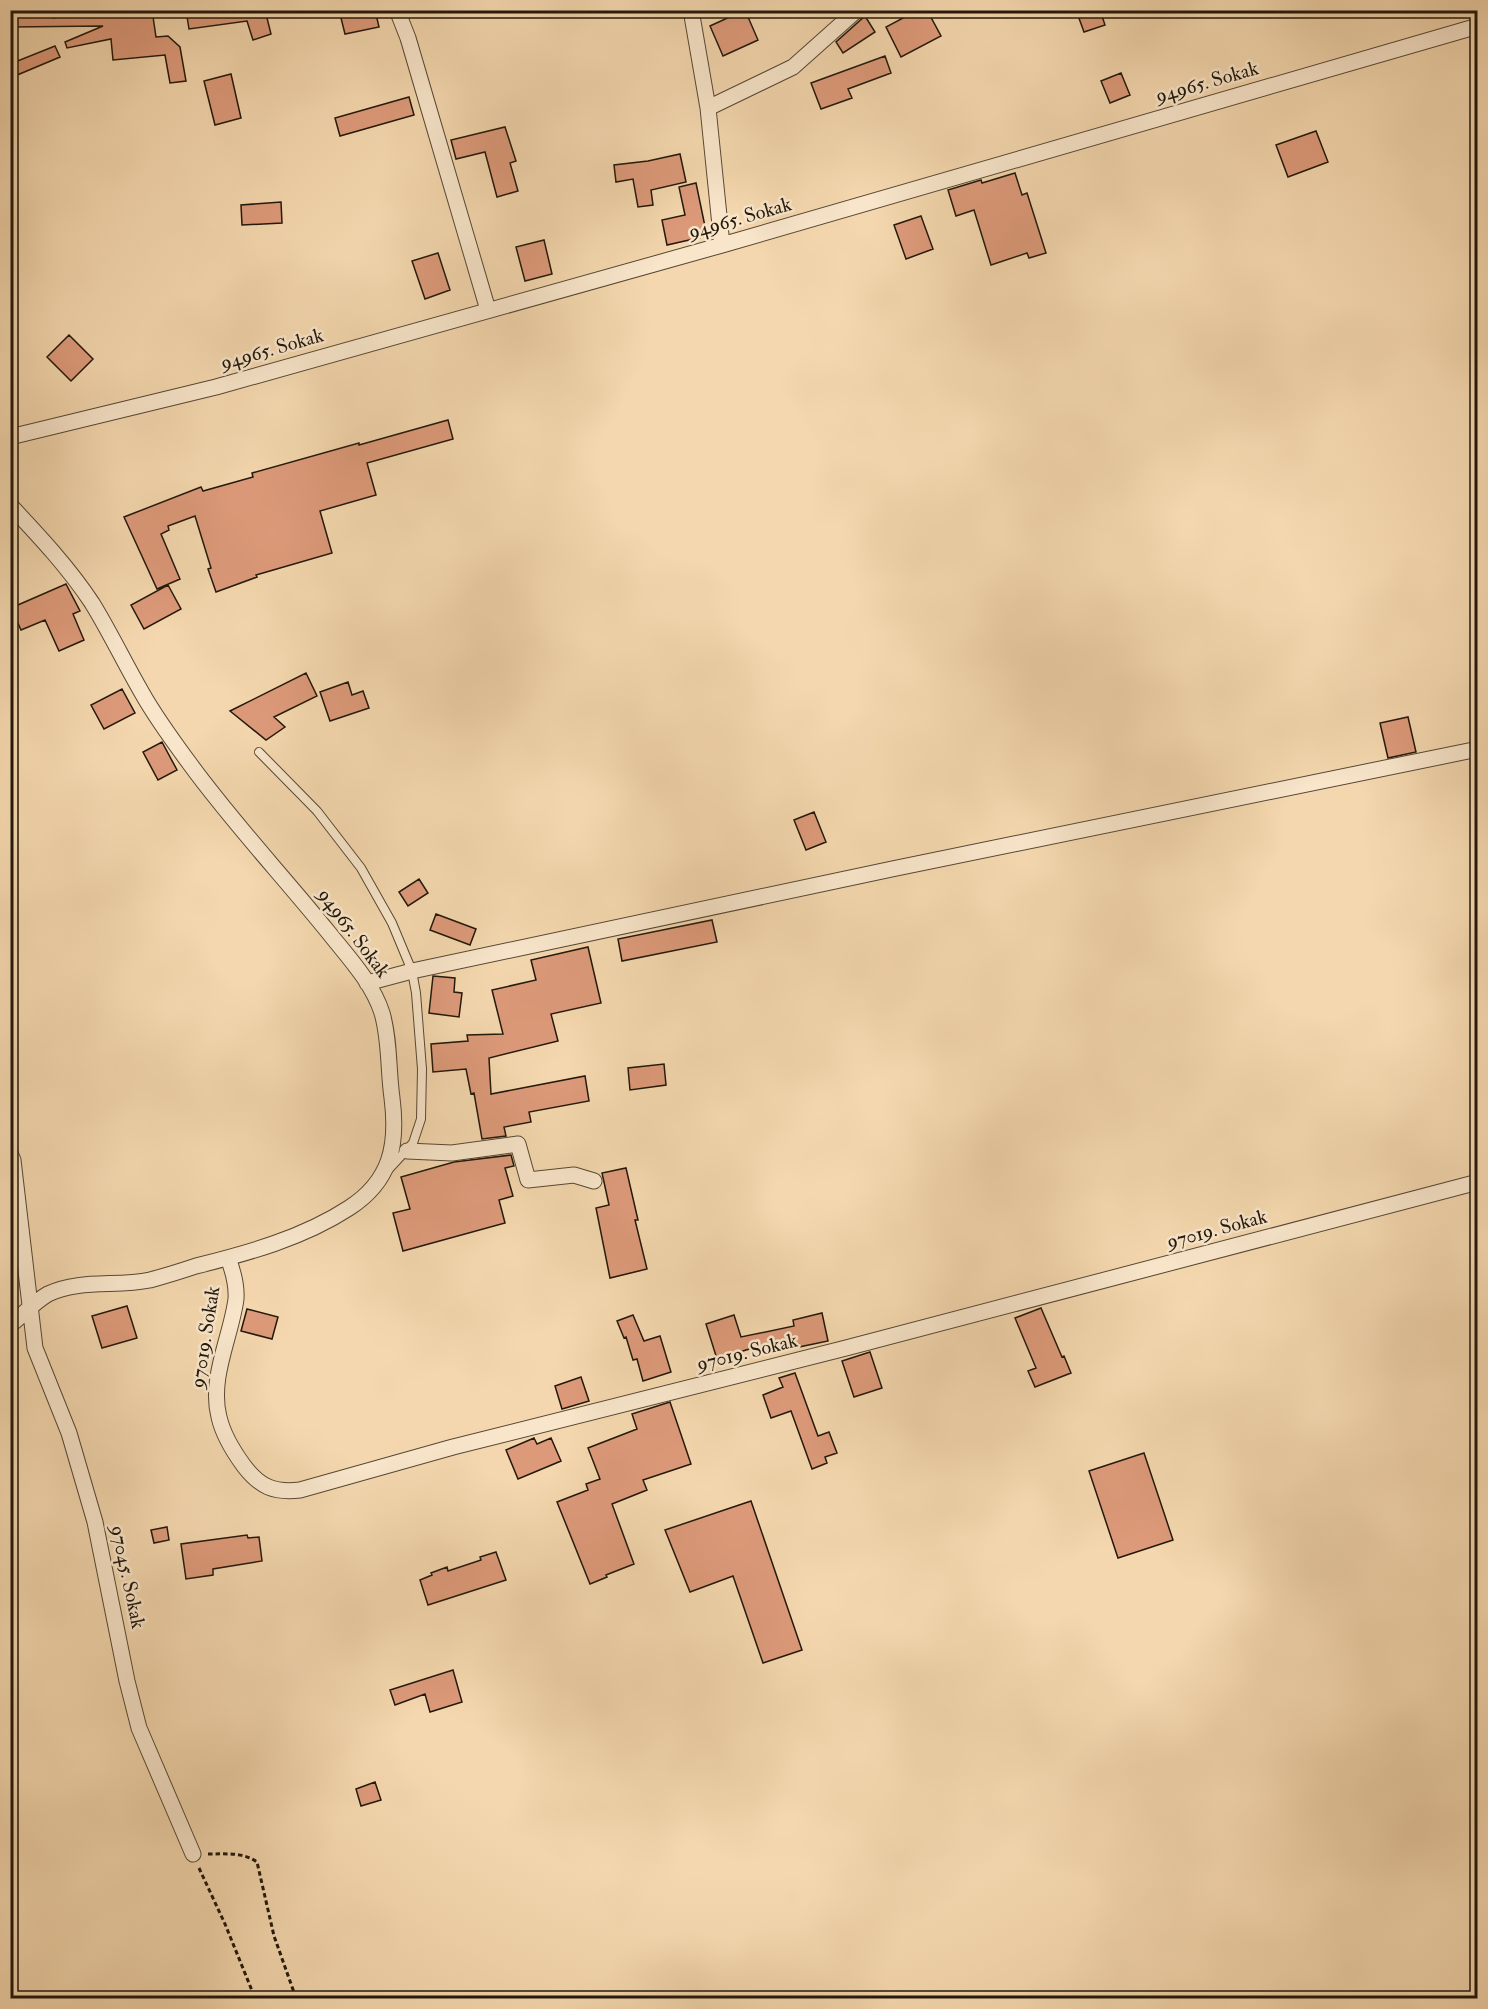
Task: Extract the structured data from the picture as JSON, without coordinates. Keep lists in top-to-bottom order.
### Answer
{
  "streets": {
    "street": ["94965. Sokak", "97019. Sokak", "97045. Sokak"]
  },
  "crossings": [
    ["94965. Sokak", "97019. Sokak"],
    ["94965. Sokak", "97045. Sokak"]
  ]
}
